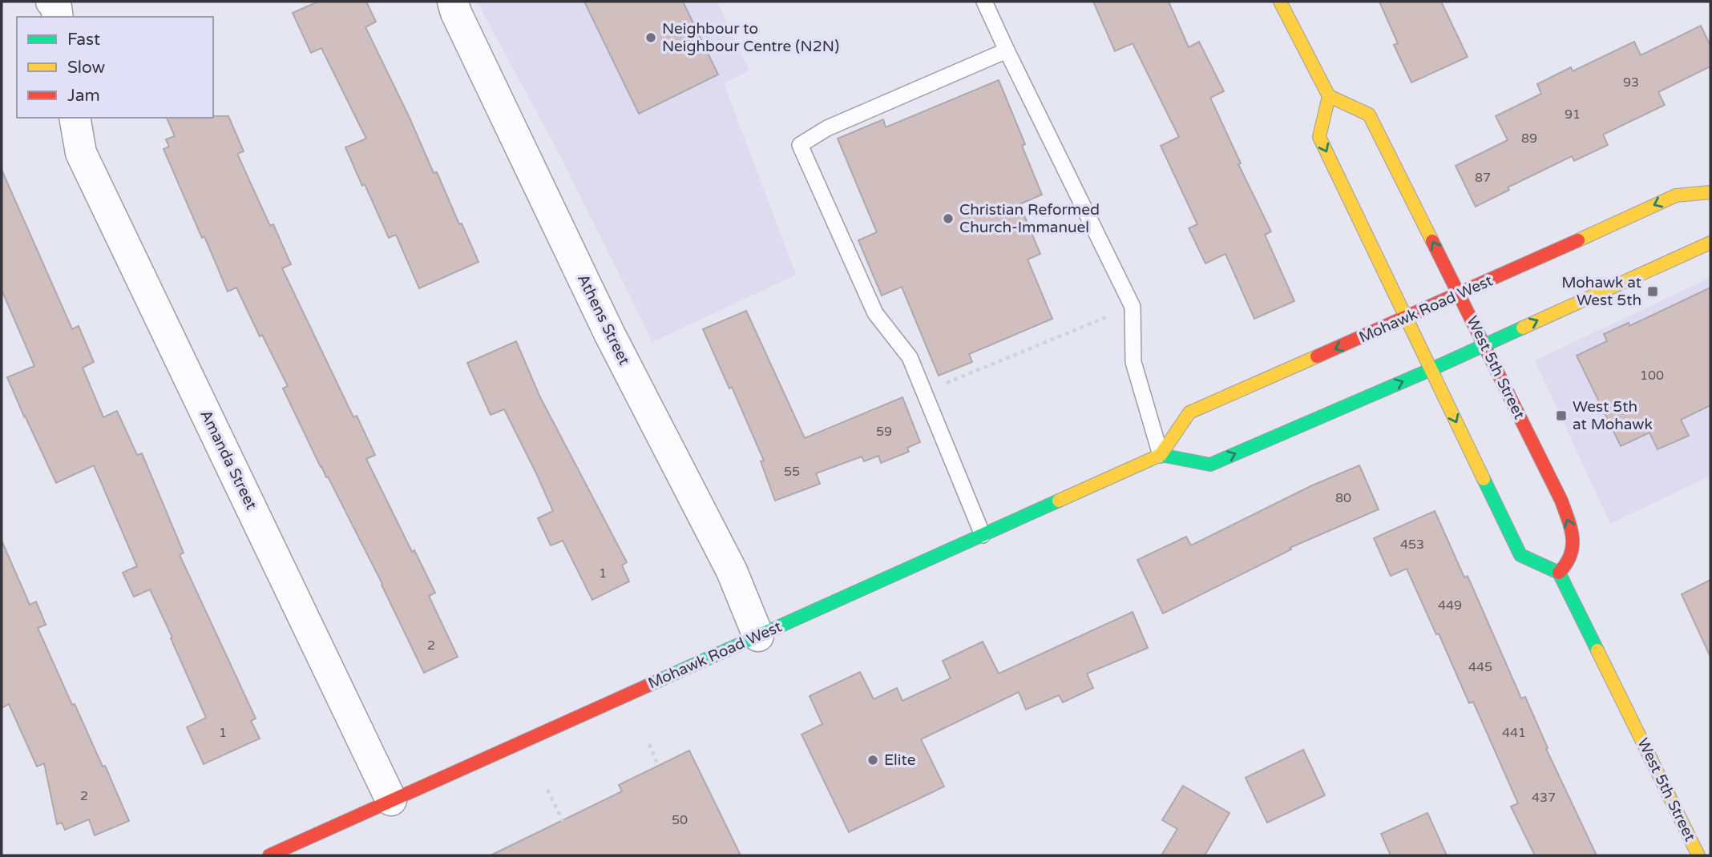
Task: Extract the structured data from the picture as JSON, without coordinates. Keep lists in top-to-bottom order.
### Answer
{
  "streets": {
    "main road": ["Mohawk Road West", "West 5th Street"],
    "street": ["Athens Street", "Amanda Street"]
  },
  "crossings": [
    ["Mohawk Road West", "Athens Street"],
    ["Mohawk Road West", "West 5th Street"],
    ["Mohawk Road West", "Amanda Street"]
  ],
  "places": {
    "other": ["Neighbour to Neighbour Centre (N2N)", "Christian Reformed Church-Immanuel", "Elite"],
    "transit": ["Mohawk at West 5th", "West 5th at Mohawk"]
  },
  "house_numbers": [
    "93",
    "91",
    "89",
    "87",
    "100",
    "59",
    "55",
    "80",
    "453",
    "1",
    "449",
    "2",
    "445",
    "1",
    "441",
    "2",
    "437",
    "50"
  ],
  "legend": ["Fast", "Slow", "Jam"]
}
